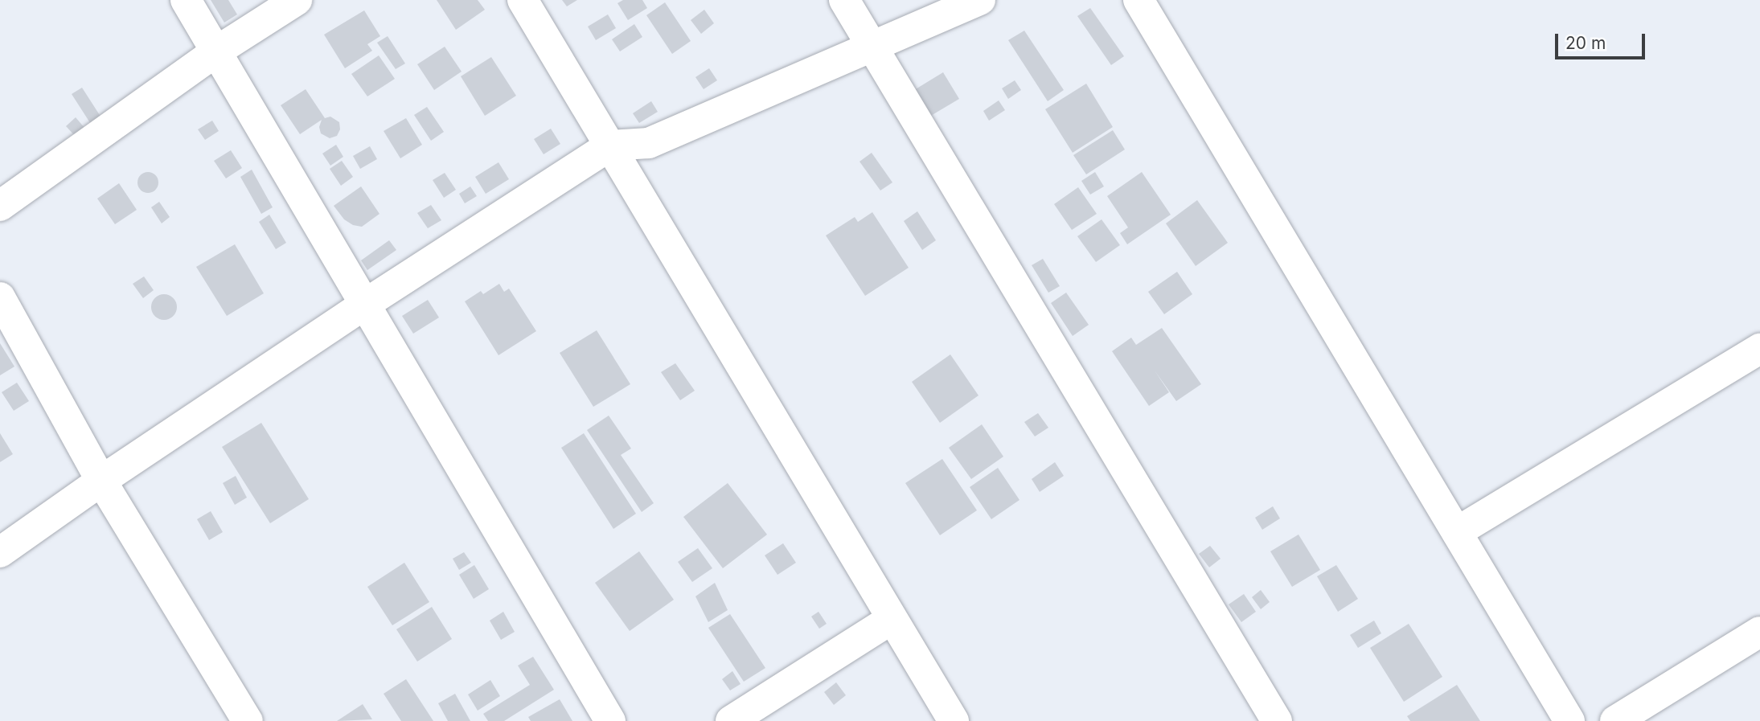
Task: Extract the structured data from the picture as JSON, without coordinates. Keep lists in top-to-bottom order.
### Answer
{
  "scale_bar": "20 m"
}
